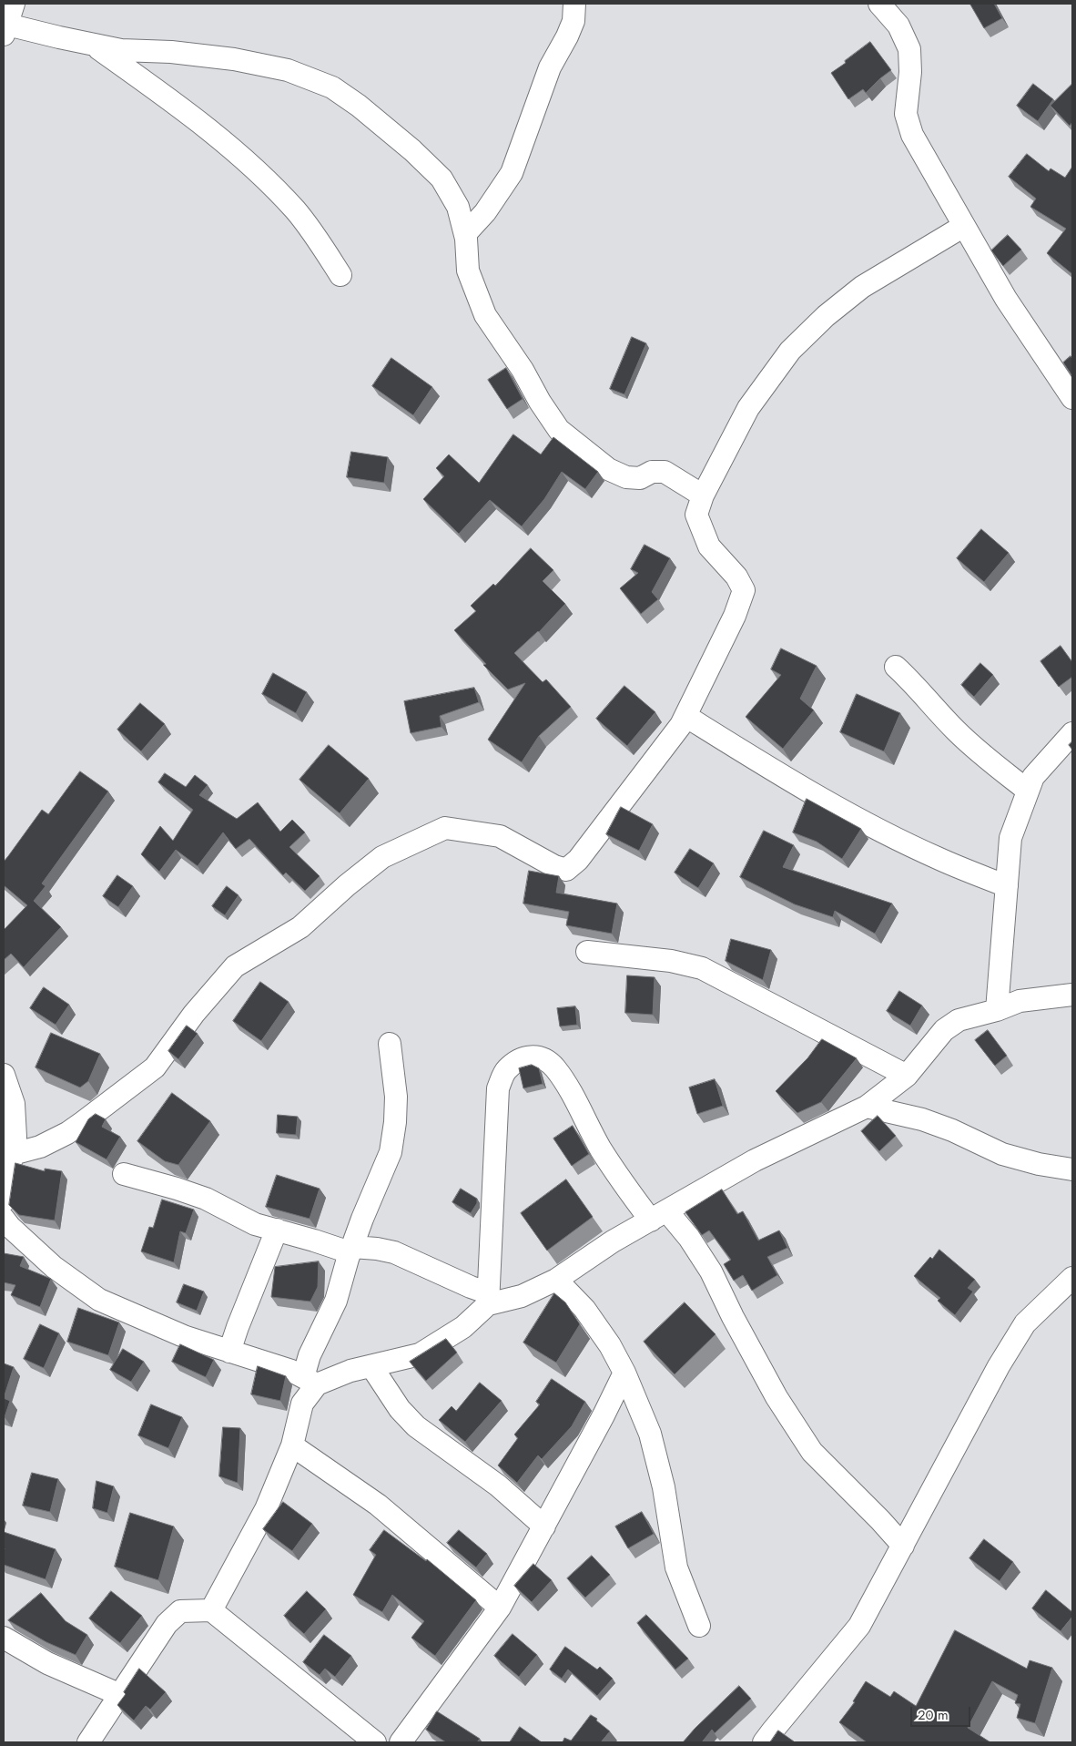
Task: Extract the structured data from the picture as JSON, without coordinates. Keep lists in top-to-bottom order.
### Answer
{
  "scale_bar": "20 m"
}
